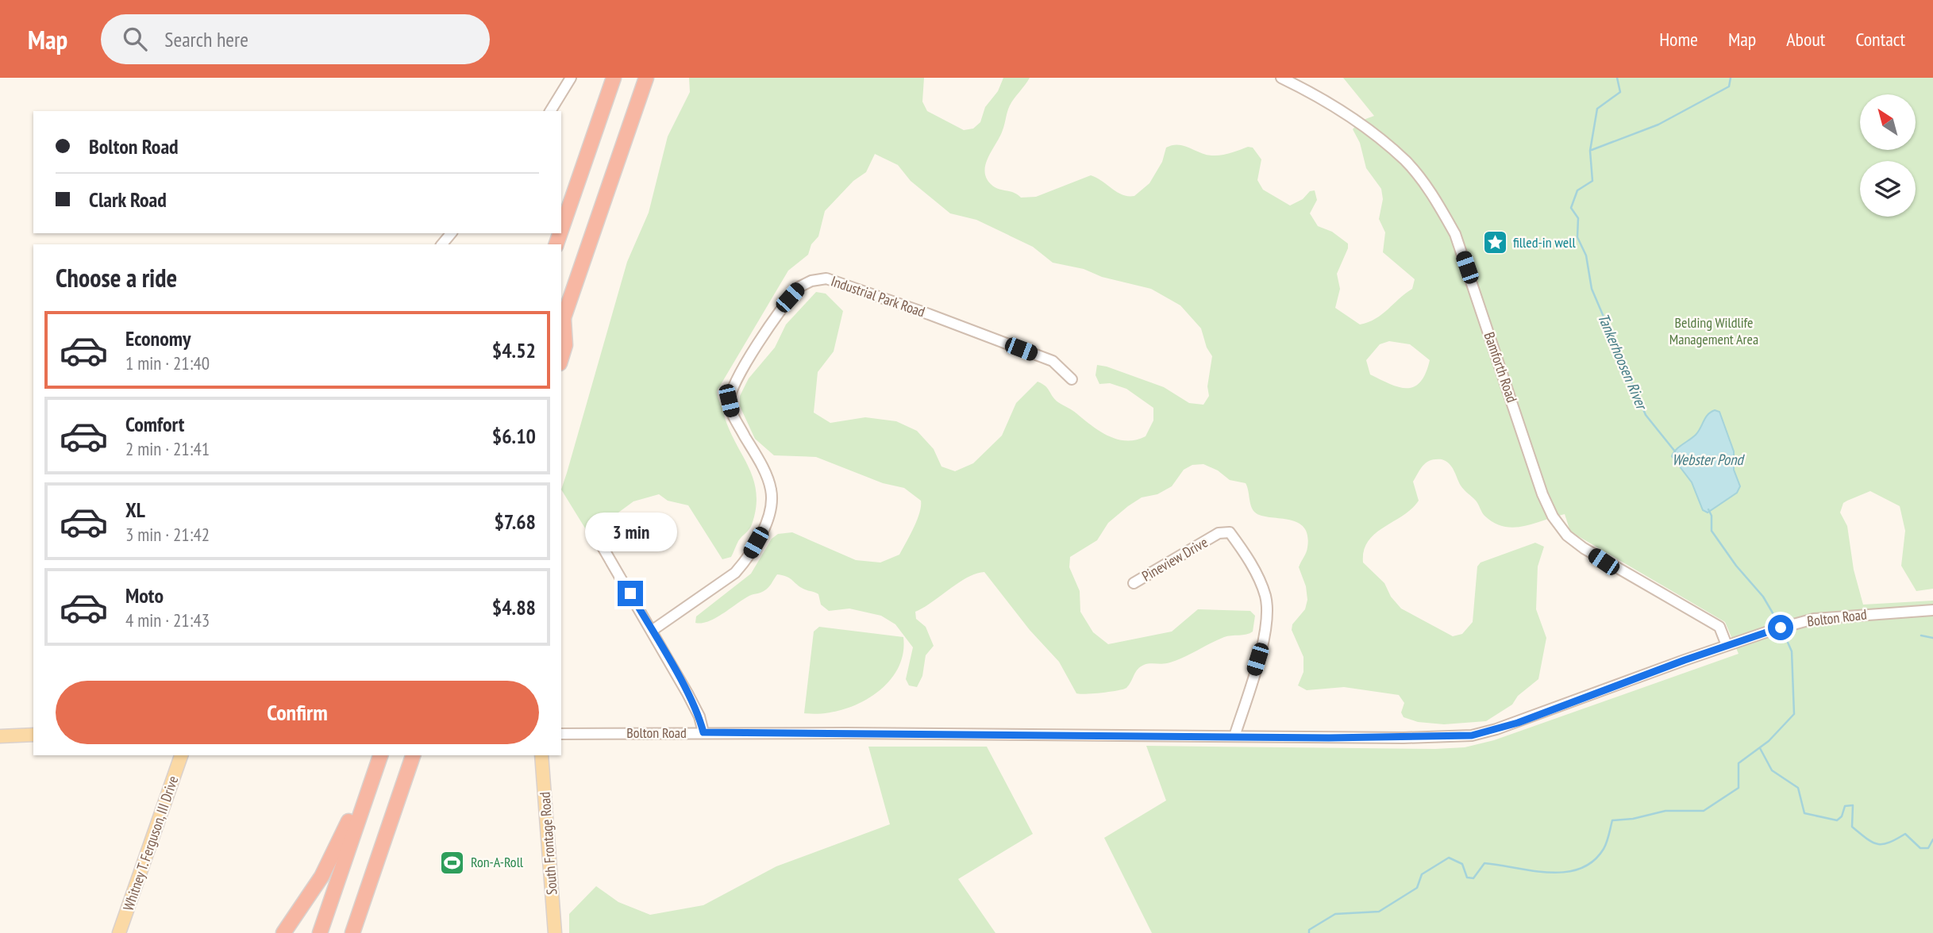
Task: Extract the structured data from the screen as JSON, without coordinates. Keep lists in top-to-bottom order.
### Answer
{
  "streets": {
    "main road": ["Whitney T. Ferguson, III Drive", "South Frontage Road"],
    "street": [
      "Industrial Park Road",
      "Bamforth Road",
      "Pineview Drive",
      "Bolton Road"
    ]
  },
  "crossings": [
    ["Bamforth Road", "Bolton Road"],
    ["Pineview Drive", "Bolton Road"]
  ],
  "water": ["Tankerhoosen River", "Webster Pond"],
  "parks": ["Belding Wildlife Management Area"],
  "places": {
    "place": ["filled-in well"],
    "sports": ["Ron-A-Roll"]
  },
  "north": "top left",
  "page": {
    "header": "Map",
    "search": "Search here",
    "nav": [
      "Home",
      "Map",
      "About",
      "Contact"
    ],
    "banner": ["Bolton Road", "Clark Road"],
    "heading": "Choose a ride",
    "list": [
      {
        "name": "Economy",
        "note": "1 min · 21:40",
        "value": "$4.52"
      },
      {
        "name": "Comfort",
        "note": "2 min · 21:41",
        "value": "$6.10"
      },
      {
        "name": "XL",
        "note": "3 min · 21:42",
        "value": "$7.68"
      },
      {
        "name": "Moto",
        "note": "4 min · 21:43",
        "value": "$4.88"
      }
    ],
    "bubble": "3 min",
    "buttons": "Confirm"
  }
}
